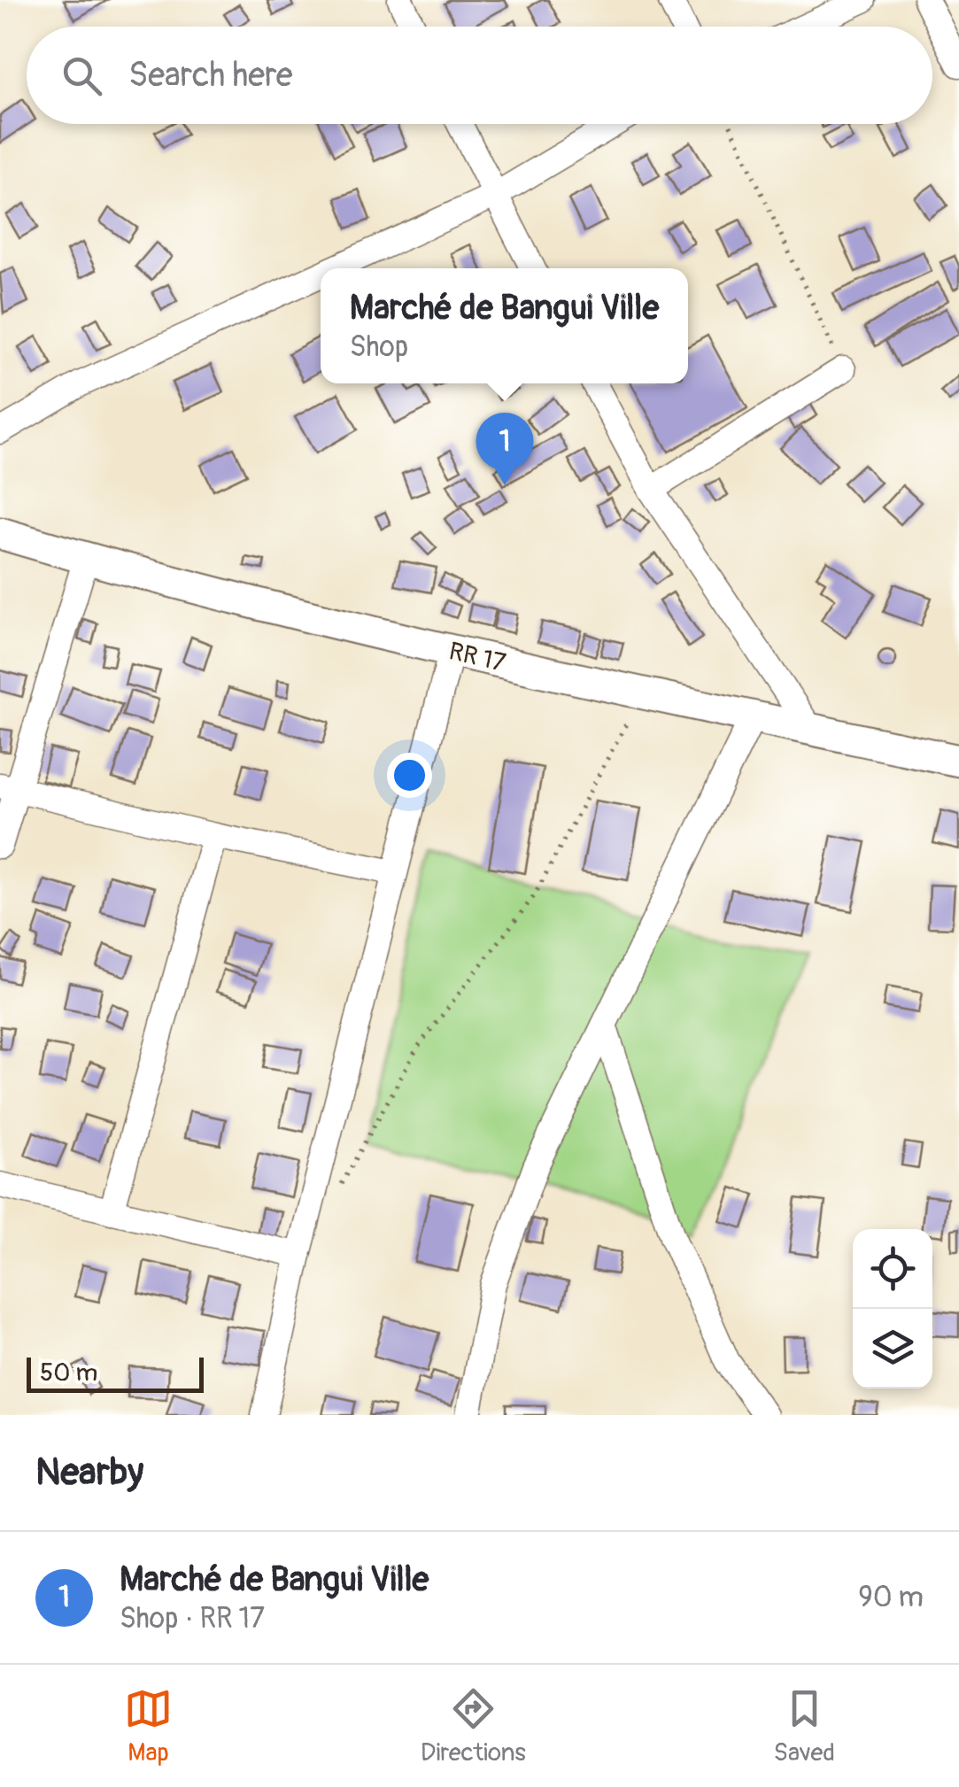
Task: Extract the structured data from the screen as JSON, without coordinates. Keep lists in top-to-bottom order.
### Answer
{
  "streets": {
    "main road": ["RR 17"]
  },
  "scale_bar": "50 m",
  "page": {
    "search": "Search here",
    "popup": ["Marché de Bangui Ville", "Shop"],
    "pins": "1",
    "scale": "50 m",
    "heading": "Nearby",
    "list": [
      {
        "mark": "1",
        "name": "Marché de Bangui Ville",
        "note": "Shop · RR 17",
        "value": "90 m"
      }
    ],
    "nav": ["Map", "Directions", "Saved"]
  }
}
